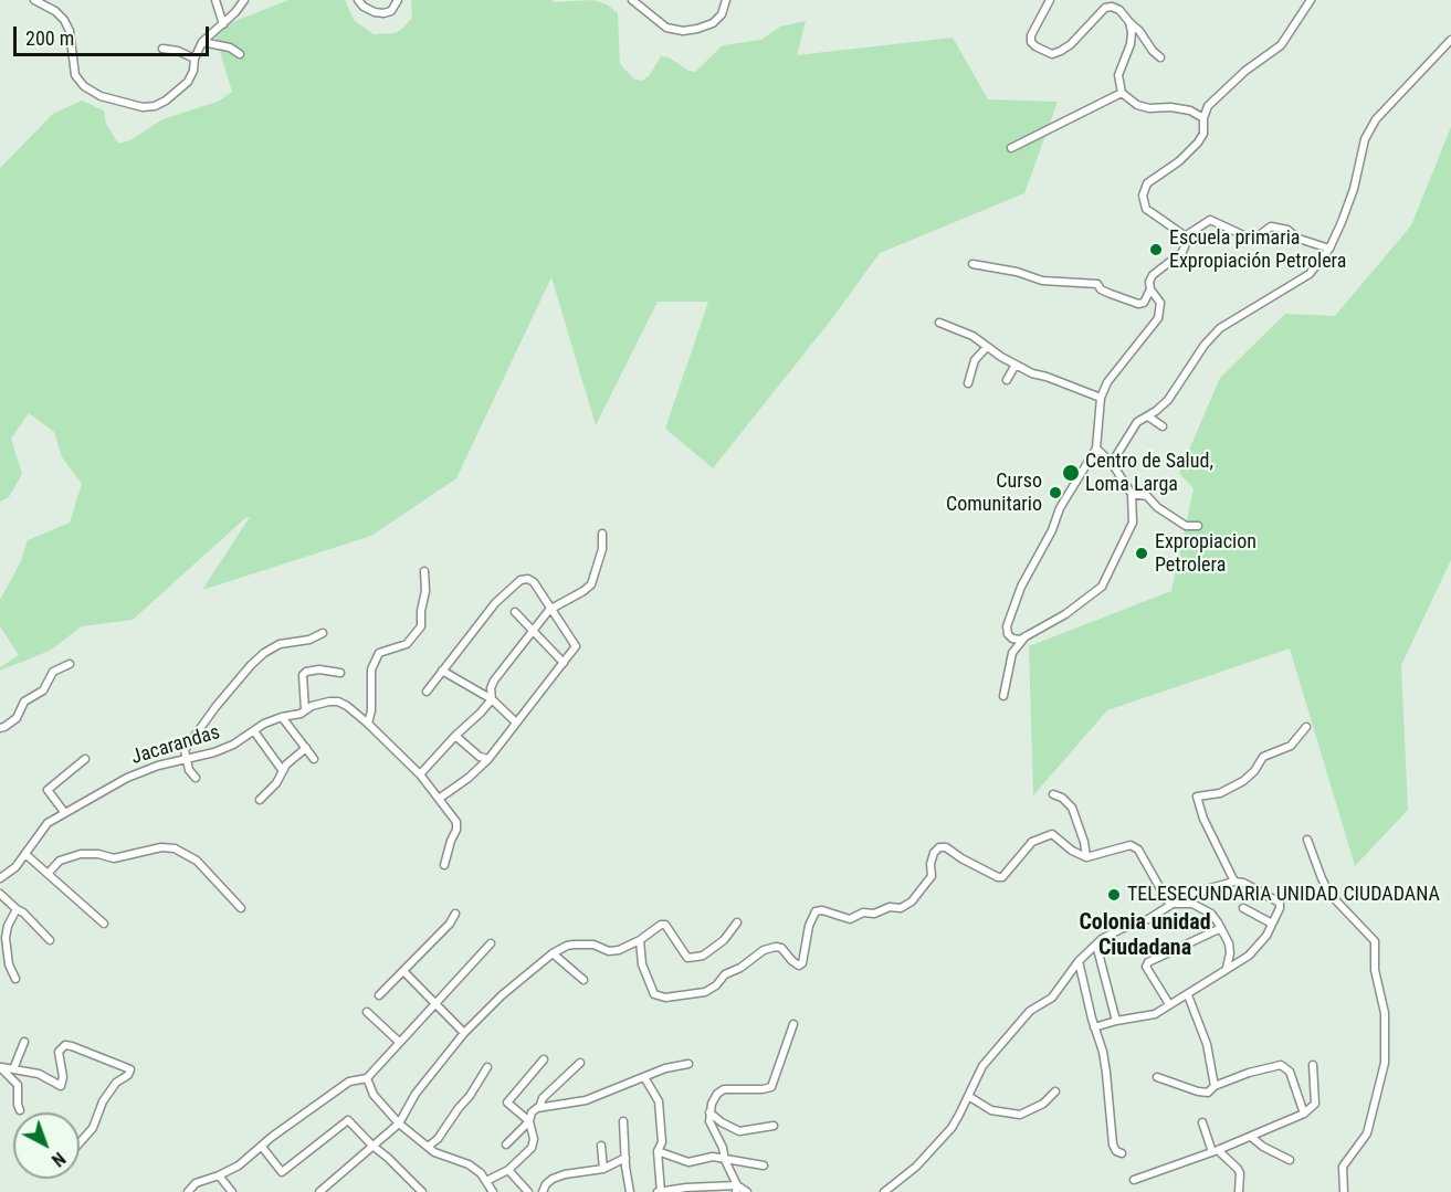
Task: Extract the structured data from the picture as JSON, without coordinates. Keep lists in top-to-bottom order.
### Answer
{
  "streets": {
    "street": ["Jacarandas"]
  },
  "districts": ["Colonia unidad Ciudadana"],
  "places": [
    "Escuela primaria Expropiación Petrolera",
    "Centro de Salud, Loma Larga",
    "Curso Comunitario",
    "Expropiacion Petrolera",
    "TELESECUNDARIA UNIDAD CIUDADANA"
  ],
  "scale_bar": "200 m",
  "north": "bottom right"
}
